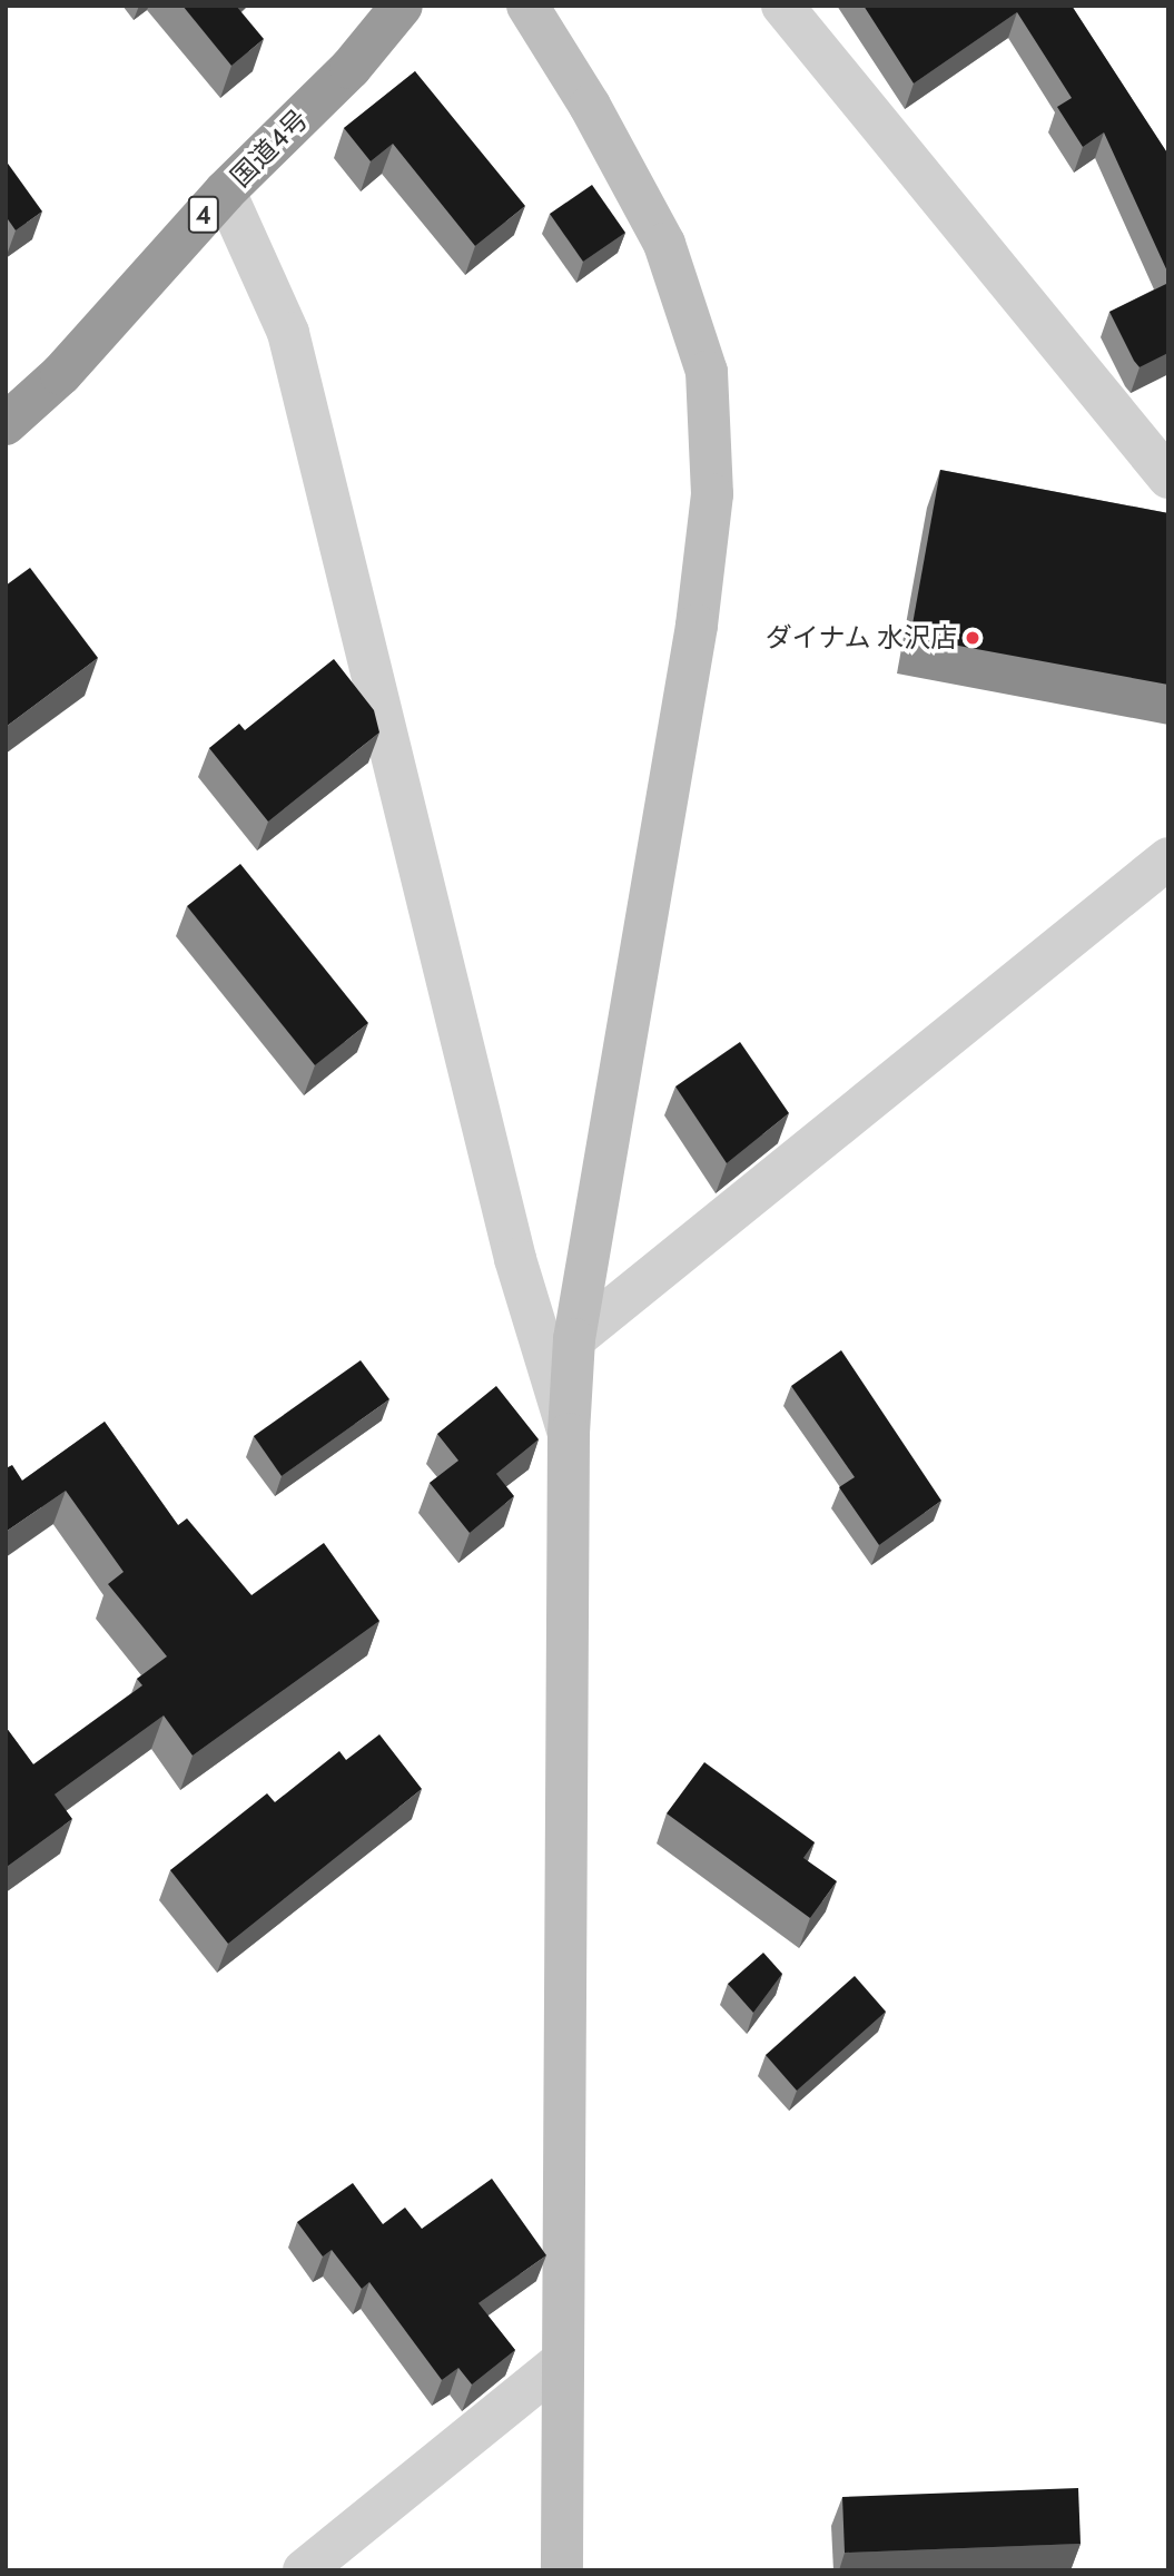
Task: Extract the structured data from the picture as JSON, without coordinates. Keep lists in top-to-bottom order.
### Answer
{
  "streets": {
    "highway": ["国道4号", "4"]
  },
  "places": ["ダイナム 水沢店"]
}
